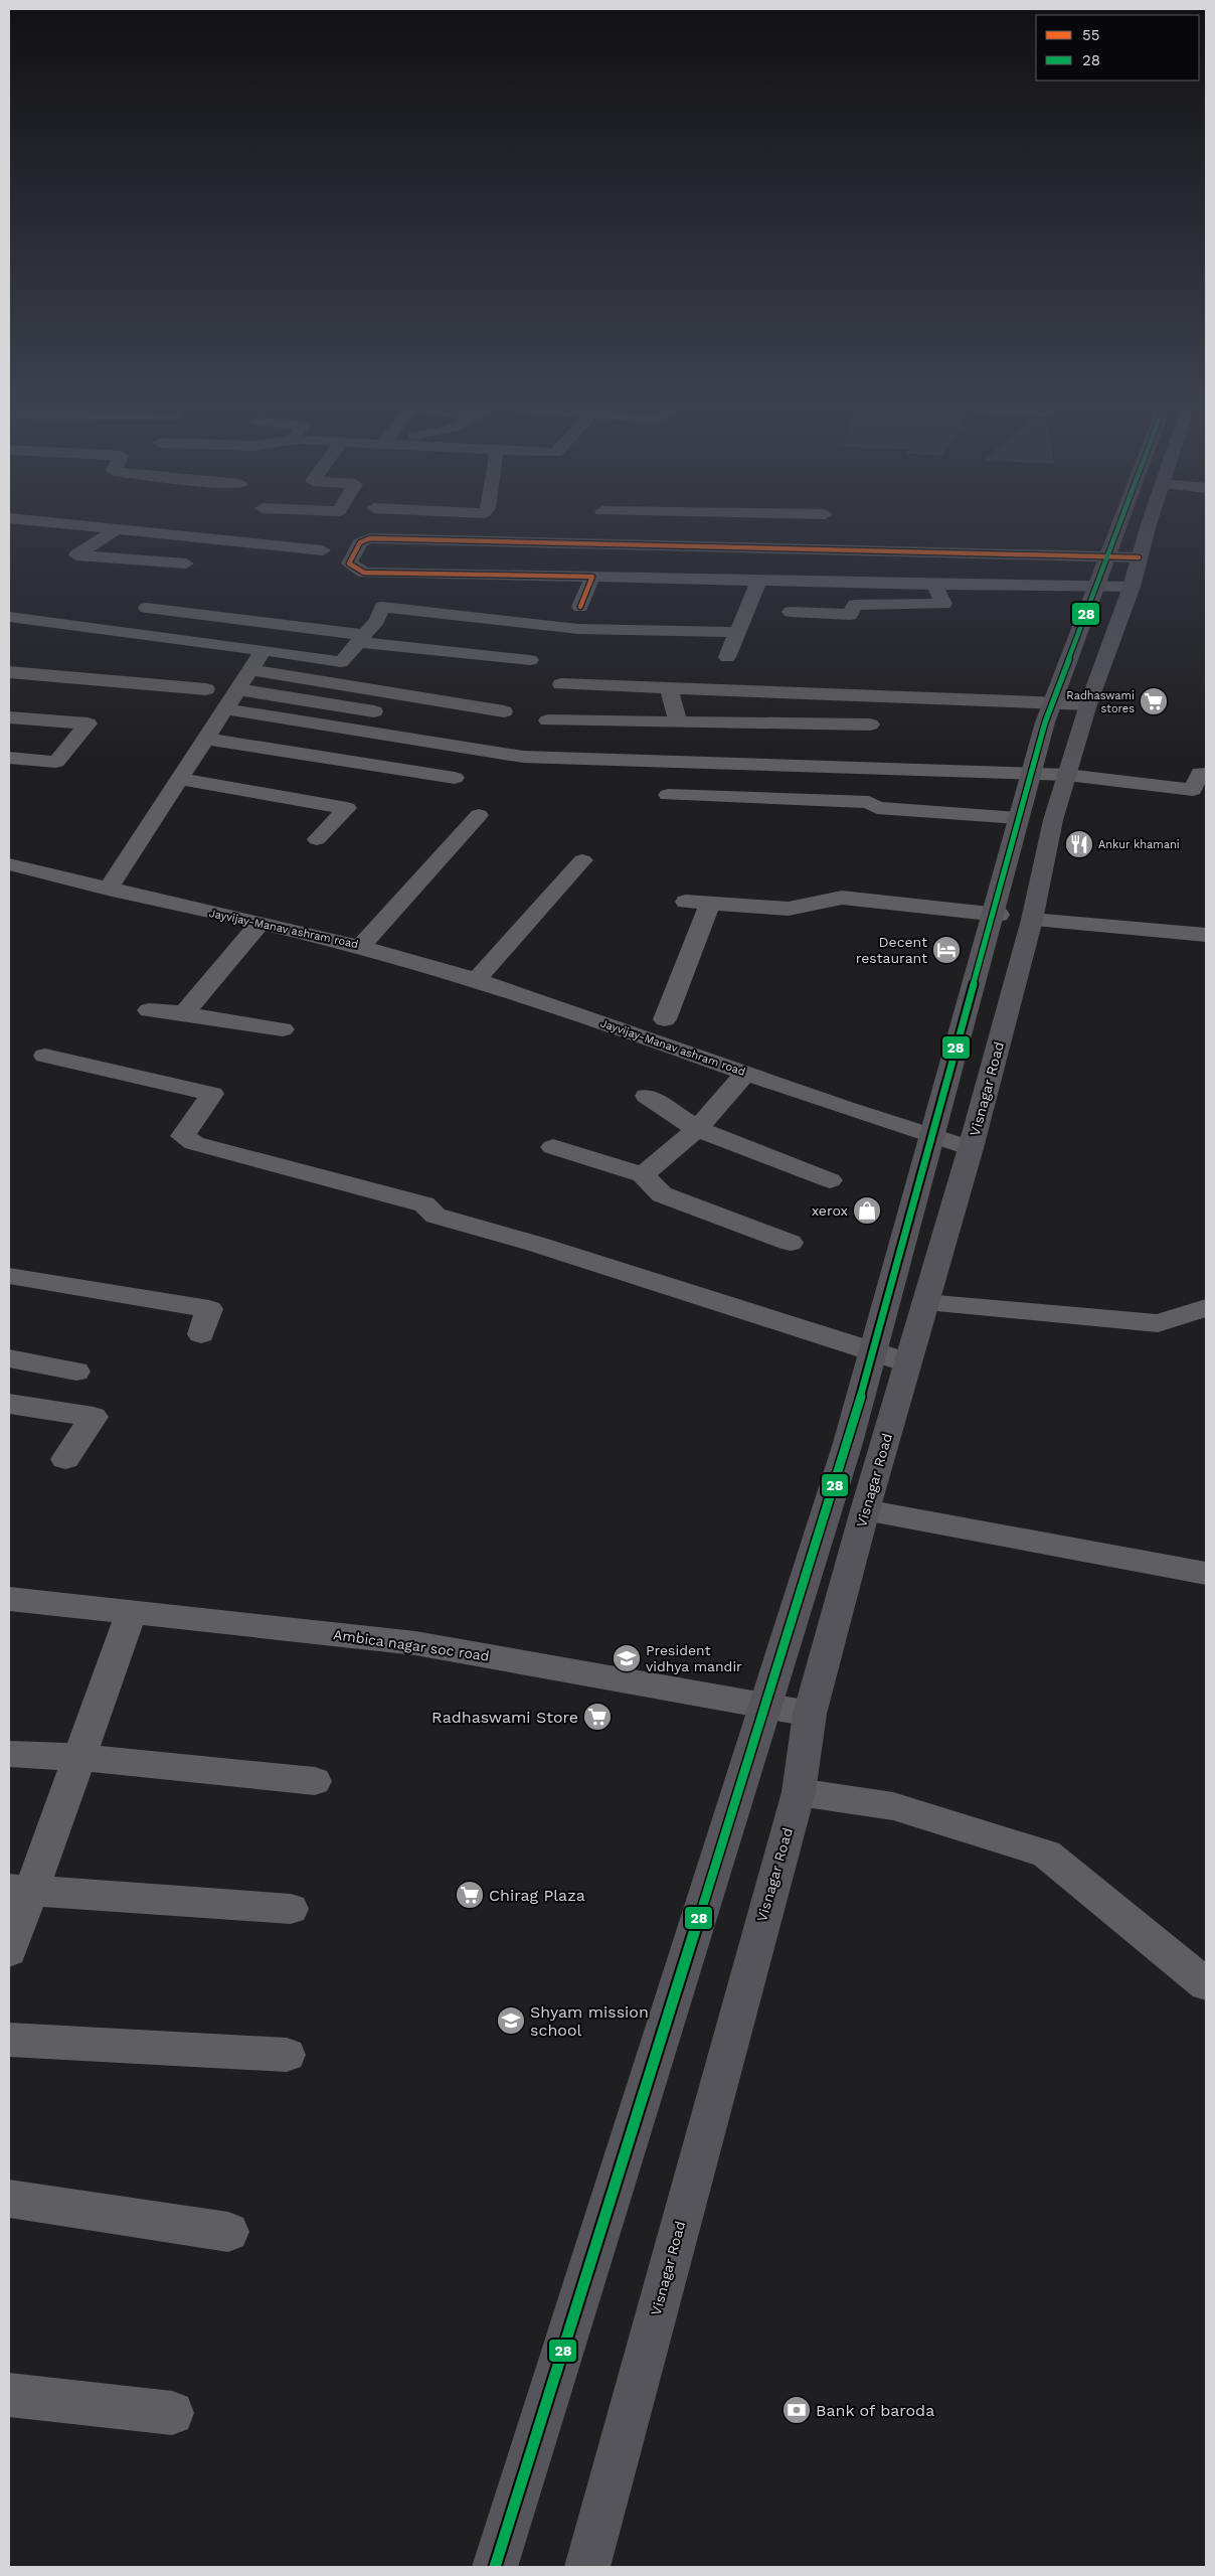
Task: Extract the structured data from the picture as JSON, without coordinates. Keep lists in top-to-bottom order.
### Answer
{
  "streets": {
    "main road": ["Visnagar Road"],
    "street": ["Jayvijay-Manav ashram road", "Ambica nagar soc road"]
  },
  "crossings": [
    ["Jayvijay-Manav ashram road", "Visnagar Road"],
    ["Visnagar Road", "Ambica nagar soc road"]
  ],
  "places": {
    "supermarket": ["Radhaswami stores", "Radhaswami Store", "Chirag Plaza"],
    "restaurant": ["Ankur khamani"],
    "hotel": ["Decent restaurant"],
    "shop": ["xerox"],
    "school or university": ["President vidhya mandir", "Shyam mission school"],
    "bank": ["Bank of baroda"]
  },
  "lines": ["transit line 28", "transit line 55"],
  "legend": ["55", "28"]
}
